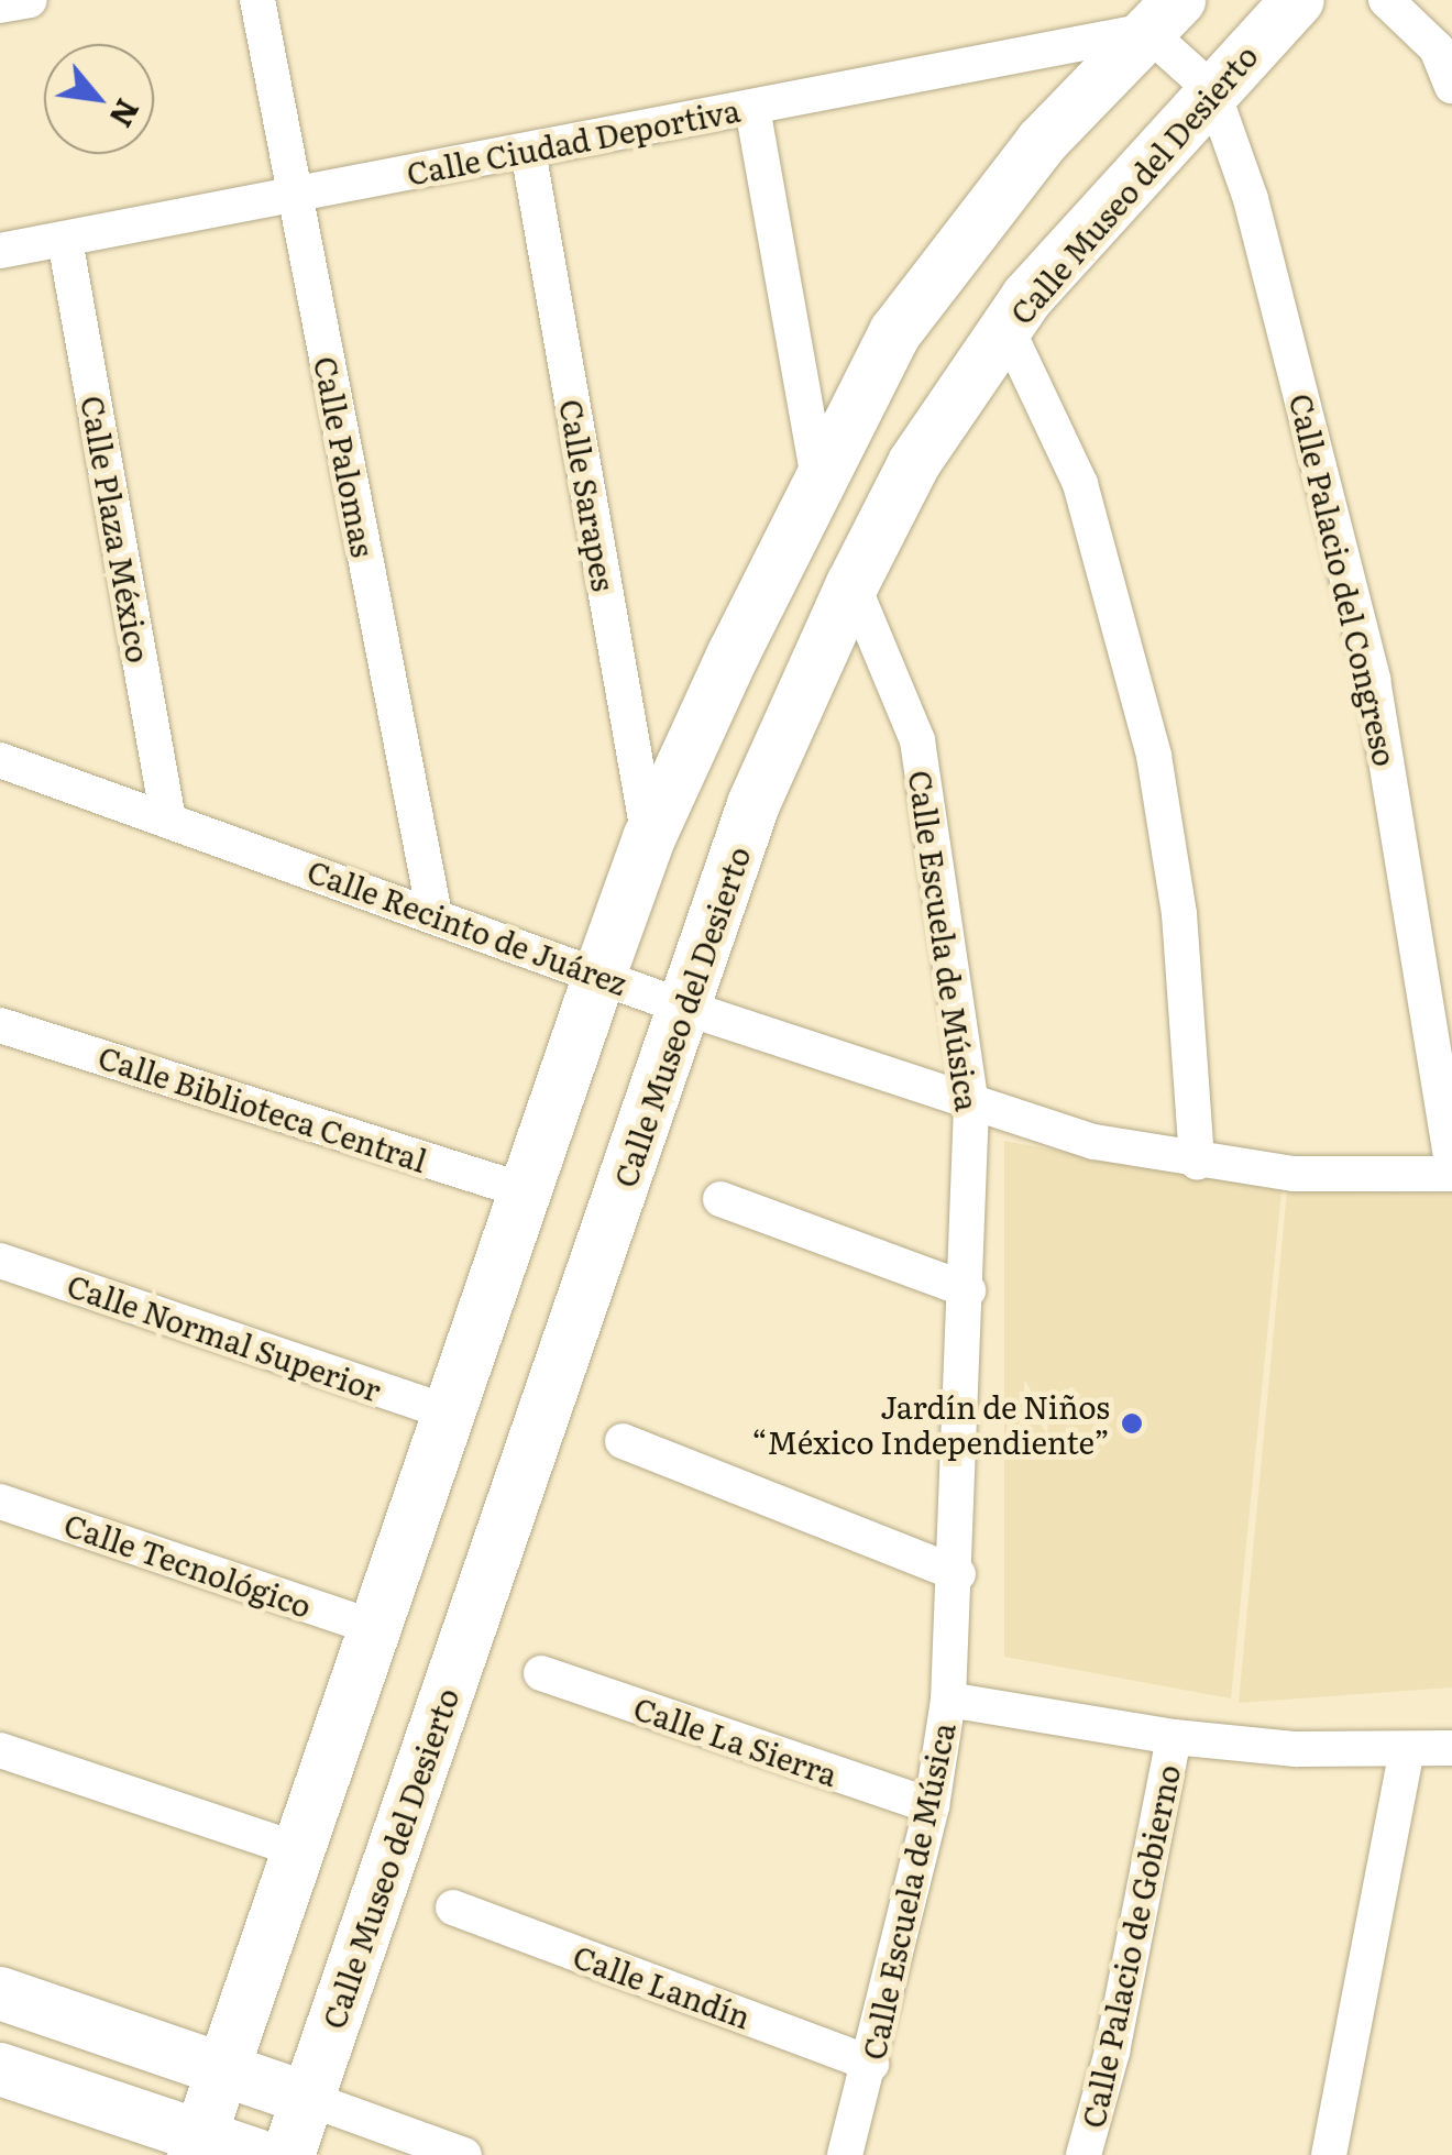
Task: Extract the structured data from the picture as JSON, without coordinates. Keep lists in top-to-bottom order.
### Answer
{
  "streets": {
    "street": [
      "Calle Ciudad Deportiva",
      "Calle Museo del Desierto",
      "Calle Palomas",
      "Calle Sarapes",
      "Calle Plaza México",
      "Calle Palacio del Congreso",
      "Calle Recinto de Juárez",
      "Calle Escuela de Música",
      "Calle Biblioteca Central",
      "Calle Normal Superior",
      "Calle Tecnológico",
      "Calle La Sierra",
      "Calle Palacio de Gobierno",
      "Calle Landín"
    ]
  },
  "crossings": [
    ["Calle Ciudad Deportiva", "Calle Palomas"],
    ["Calle Ciudad Deportiva", "Calle Sarapes"],
    ["Calle Ciudad Deportiva", "Calle Plaza México"],
    ["Calle Ciudad Deportiva", "Calle Palacio del Congreso"],
    ["Calle Museo del Desierto", "Calle Palacio del Congreso"],
    ["Calle Museo del Desierto", "Calle Recinto de Juárez"],
    ["Calle Museo del Desierto", "Calle Escuela de Música"],
    ["Calle Palomas", "Calle Recinto de Juárez"],
    ["Calle Plaza México", "Calle Recinto de Juárez"],
    ["Calle Recinto de Juárez", "Calle Escuela de Música"],
    ["Calle Escuela de Música", "Calle La Sierra"],
    ["Calle Escuela de Música", "Calle Landín"]
  ],
  "places": ["Jardín de Niños “México Independiente”"],
  "north": "bottom right"
}
